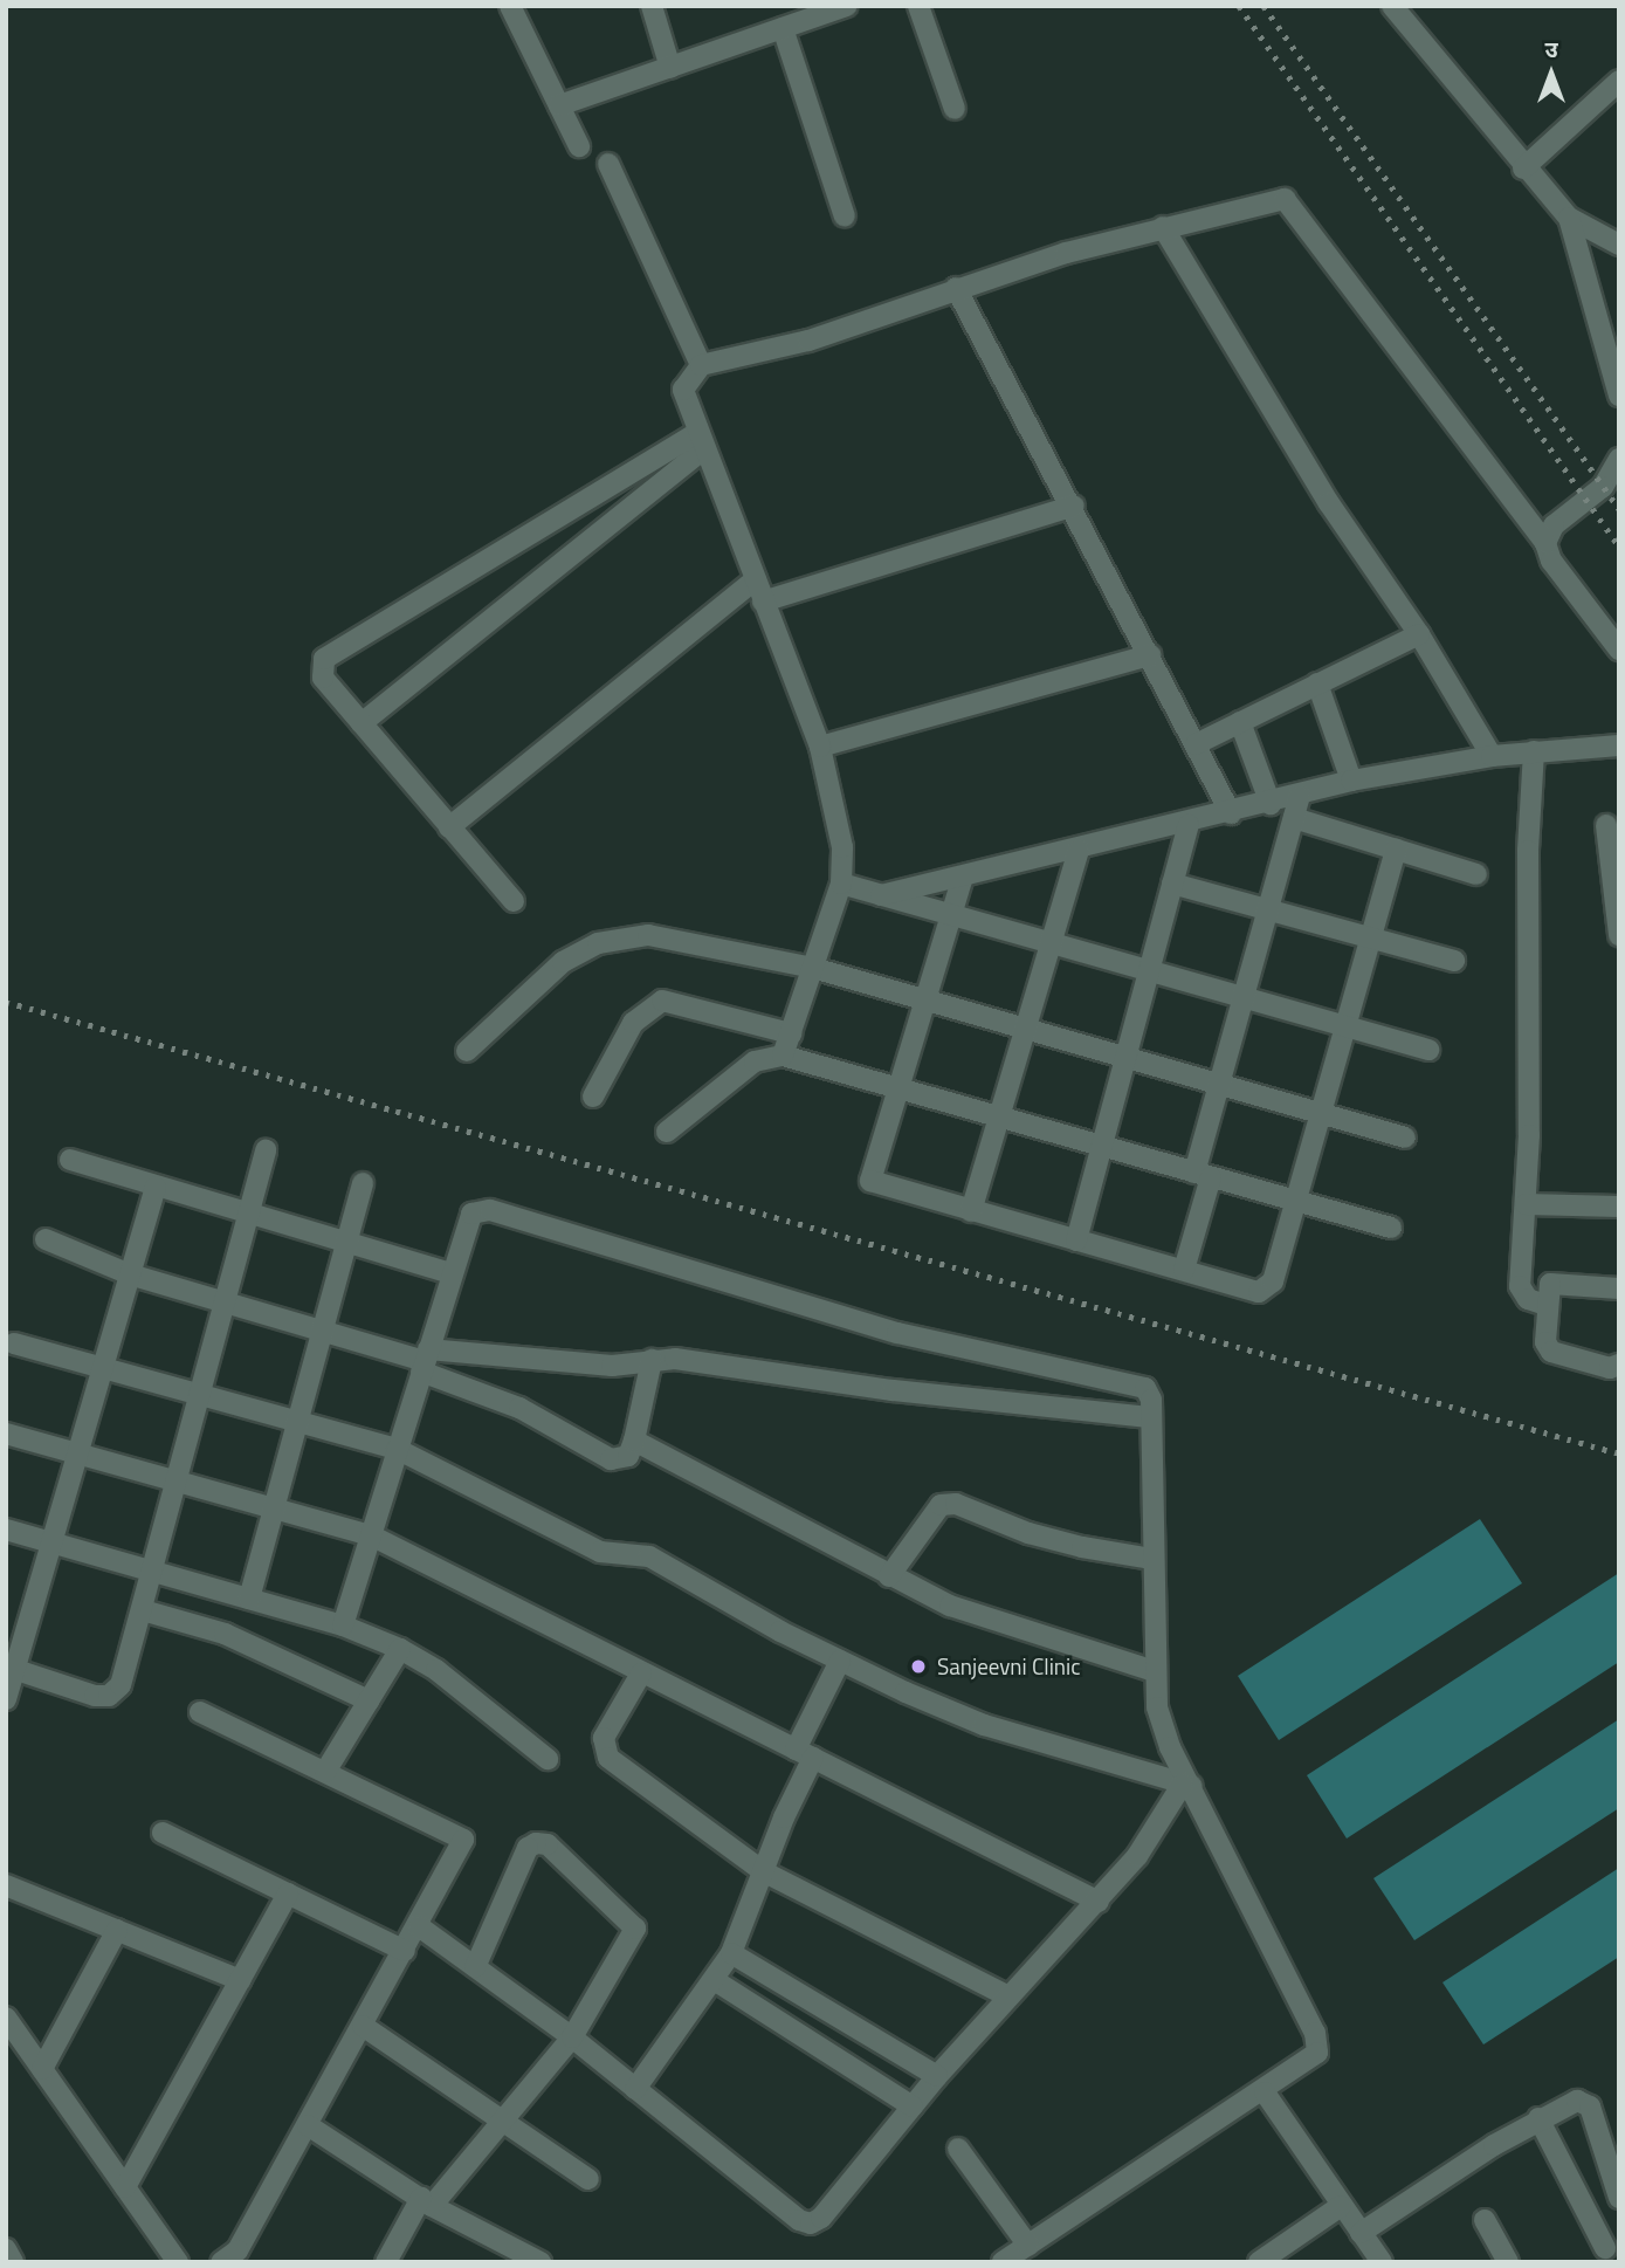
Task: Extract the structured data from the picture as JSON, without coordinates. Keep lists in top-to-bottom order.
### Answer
{
  "places": ["Sanjeevni Clinic"],
  "north": "top"
}
